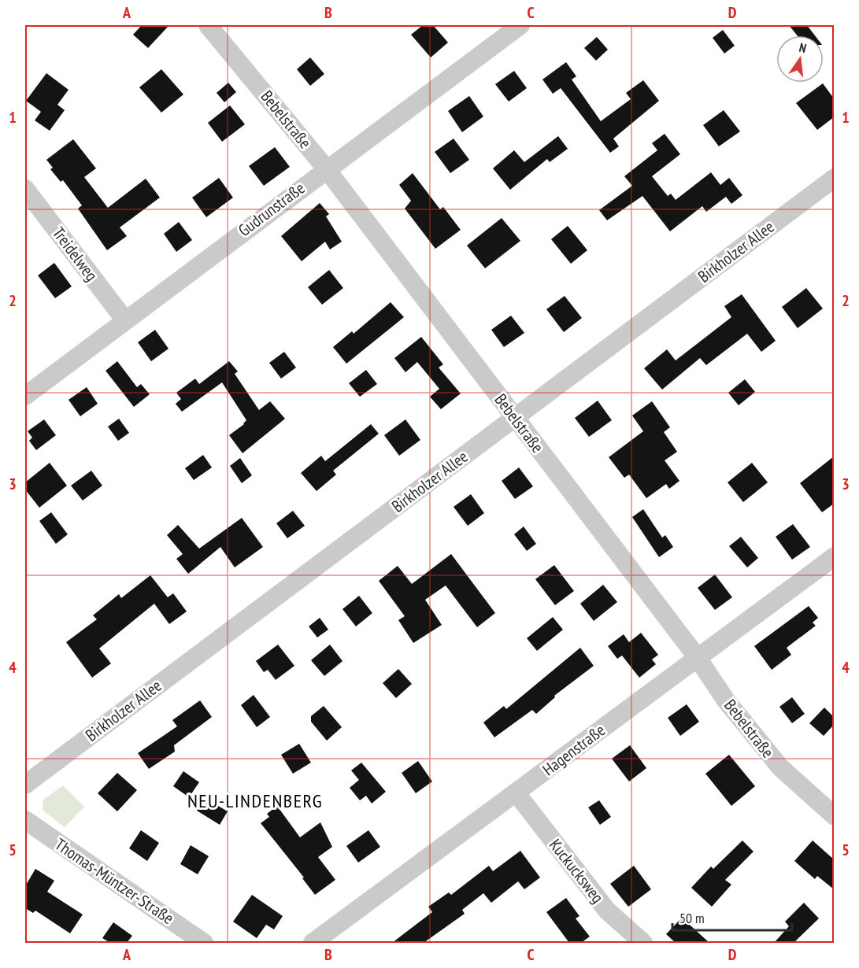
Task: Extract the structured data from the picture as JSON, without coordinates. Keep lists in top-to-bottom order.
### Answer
{
  "streets": {
    "street": [
      "Bebelstraße",
      "Gudrunstraße",
      "Birkholzer Allee",
      "Treidelweg",
      "Hagenstraße",
      "Kuckucksweg",
      "Thomas-Müntzer-Straße"
    ]
  },
  "crossings": [
    ["Bebelstraße", "Gudrunstraße"],
    ["Bebelstraße", "Birkholzer Allee"],
    ["Bebelstraße", "Hagenstraße"],
    ["Gudrunstraße", "Treidelweg"],
    ["Hagenstraße", "Kuckucksweg"]
  ],
  "districts": ["NEU-LINDENBERG"],
  "scale_bar": "50 m",
  "north": "top",
  "grid": {
    "columns": [
      "A",
      "B",
      "C",
      "D"
    ],
    "rows": [
      "1",
      "2",
      "3",
      "4",
      "5"
    ]
  }
}
